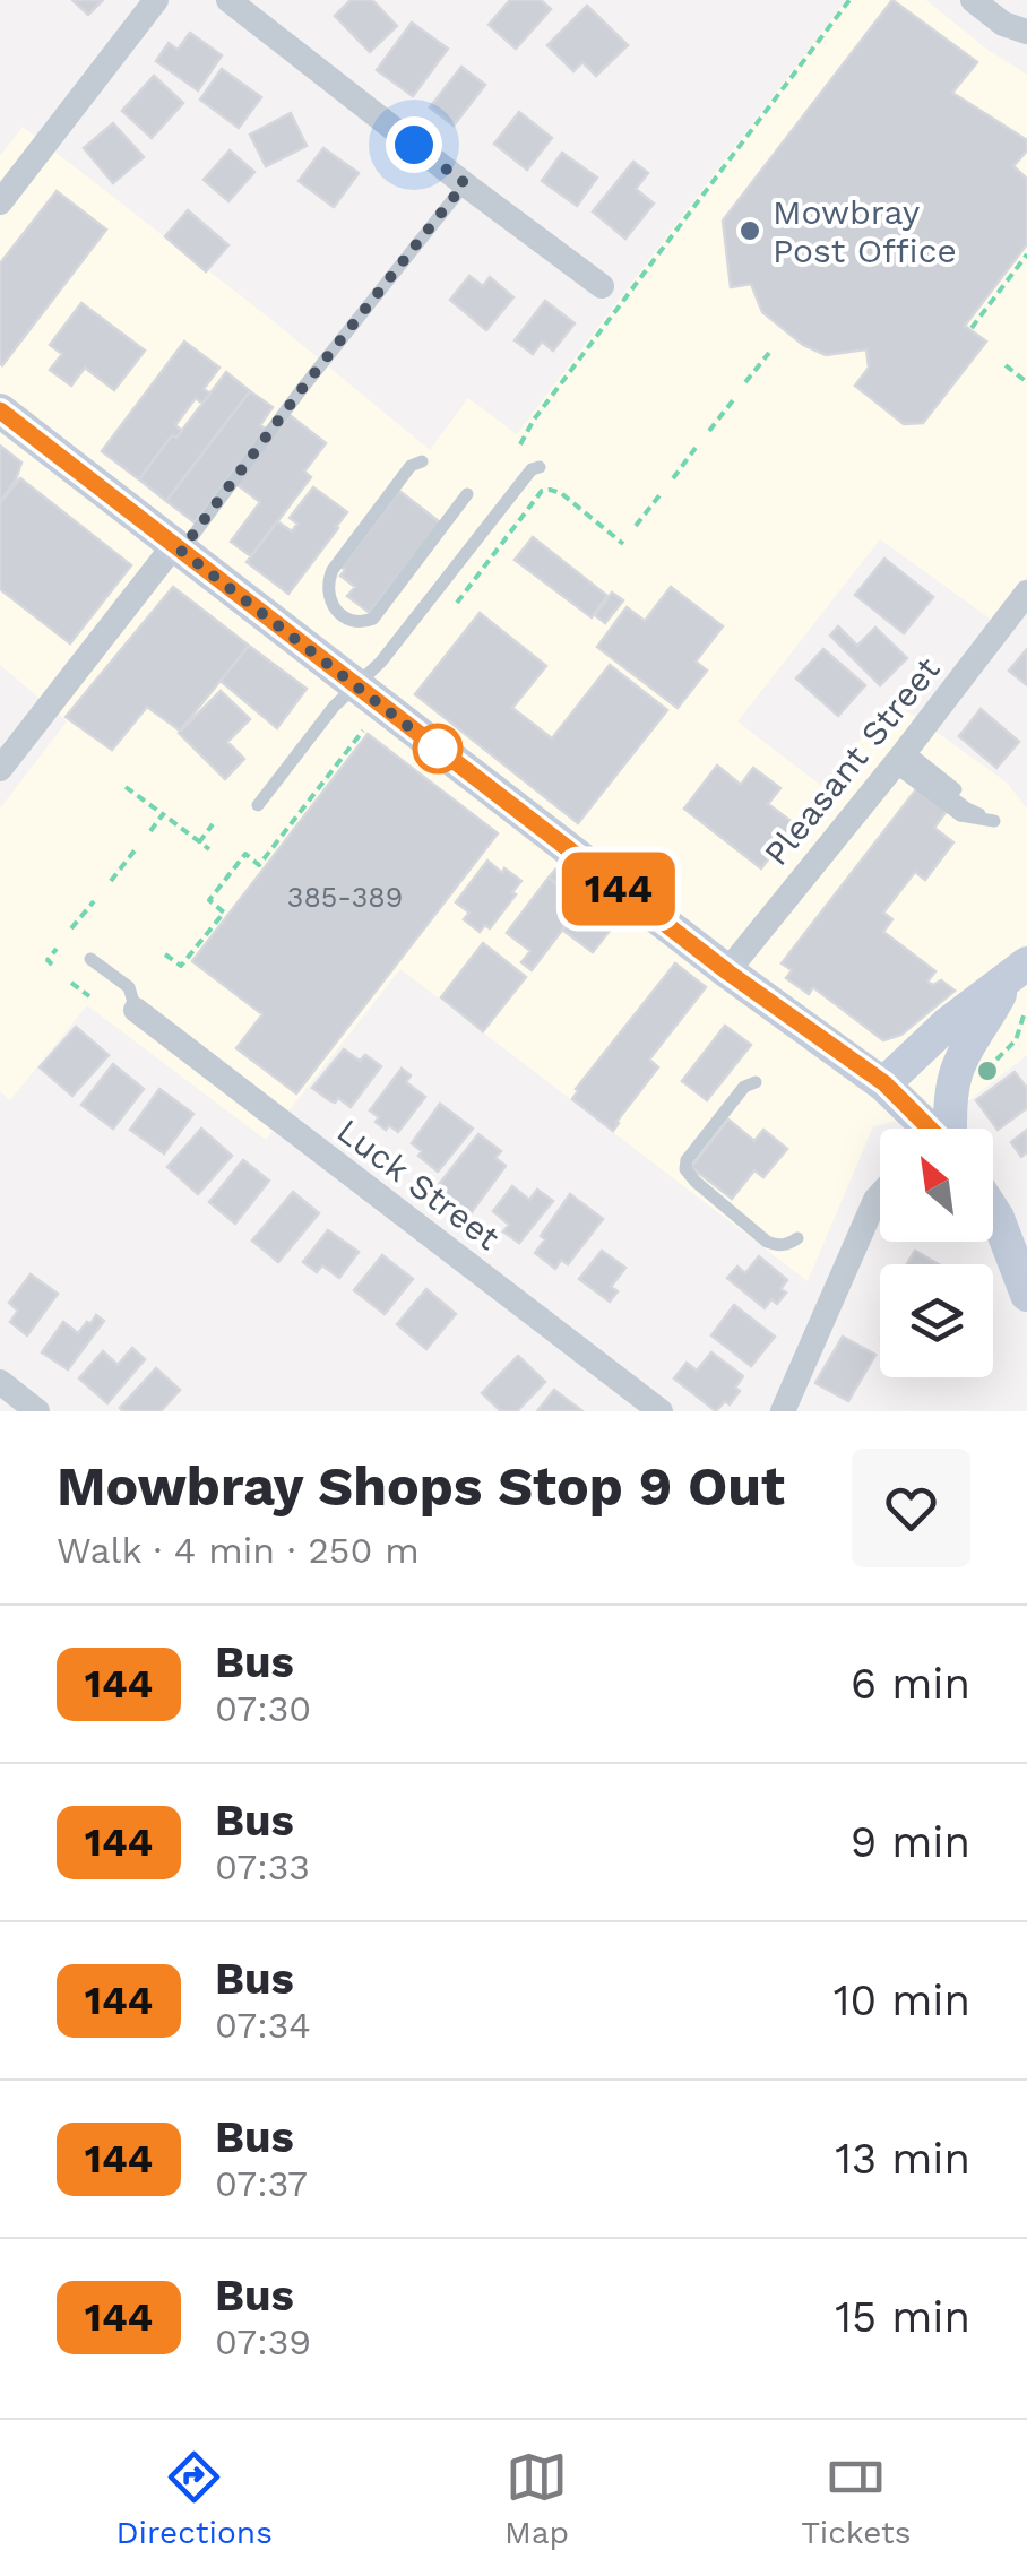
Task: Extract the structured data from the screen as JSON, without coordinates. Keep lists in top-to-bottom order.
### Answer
{
  "streets": {
    "street": ["Pleasant Street", "Luck Street"]
  },
  "places": ["Mowbray Post Office"],
  "lines": ["bus line 144"],
  "house_numbers": ["385-389"],
  "north": "top left",
  "page": {
    "on_map": "144",
    "heading": ["Mowbray Shops Stop 9 Out", "Walk · 4 min · 250 m"],
    "list": [
      {
        "mark": "144",
        "name": "Bus",
        "note": "07:30",
        "value": "6 min"
      },
      {
        "mark": "144",
        "name": "Bus",
        "note": "07:33",
        "value": "9 min"
      },
      {
        "mark": "144",
        "name": "Bus",
        "note": "07:34",
        "value": "10 min"
      },
      {
        "mark": "144",
        "name": "Bus",
        "note": "07:37",
        "value": "13 min"
      },
      {
        "mark": "144",
        "name": "Bus",
        "note": "07:39",
        "value": "15 min"
      }
    ],
    "tabs": ["Directions", "Map", "Tickets"]
  }
}
